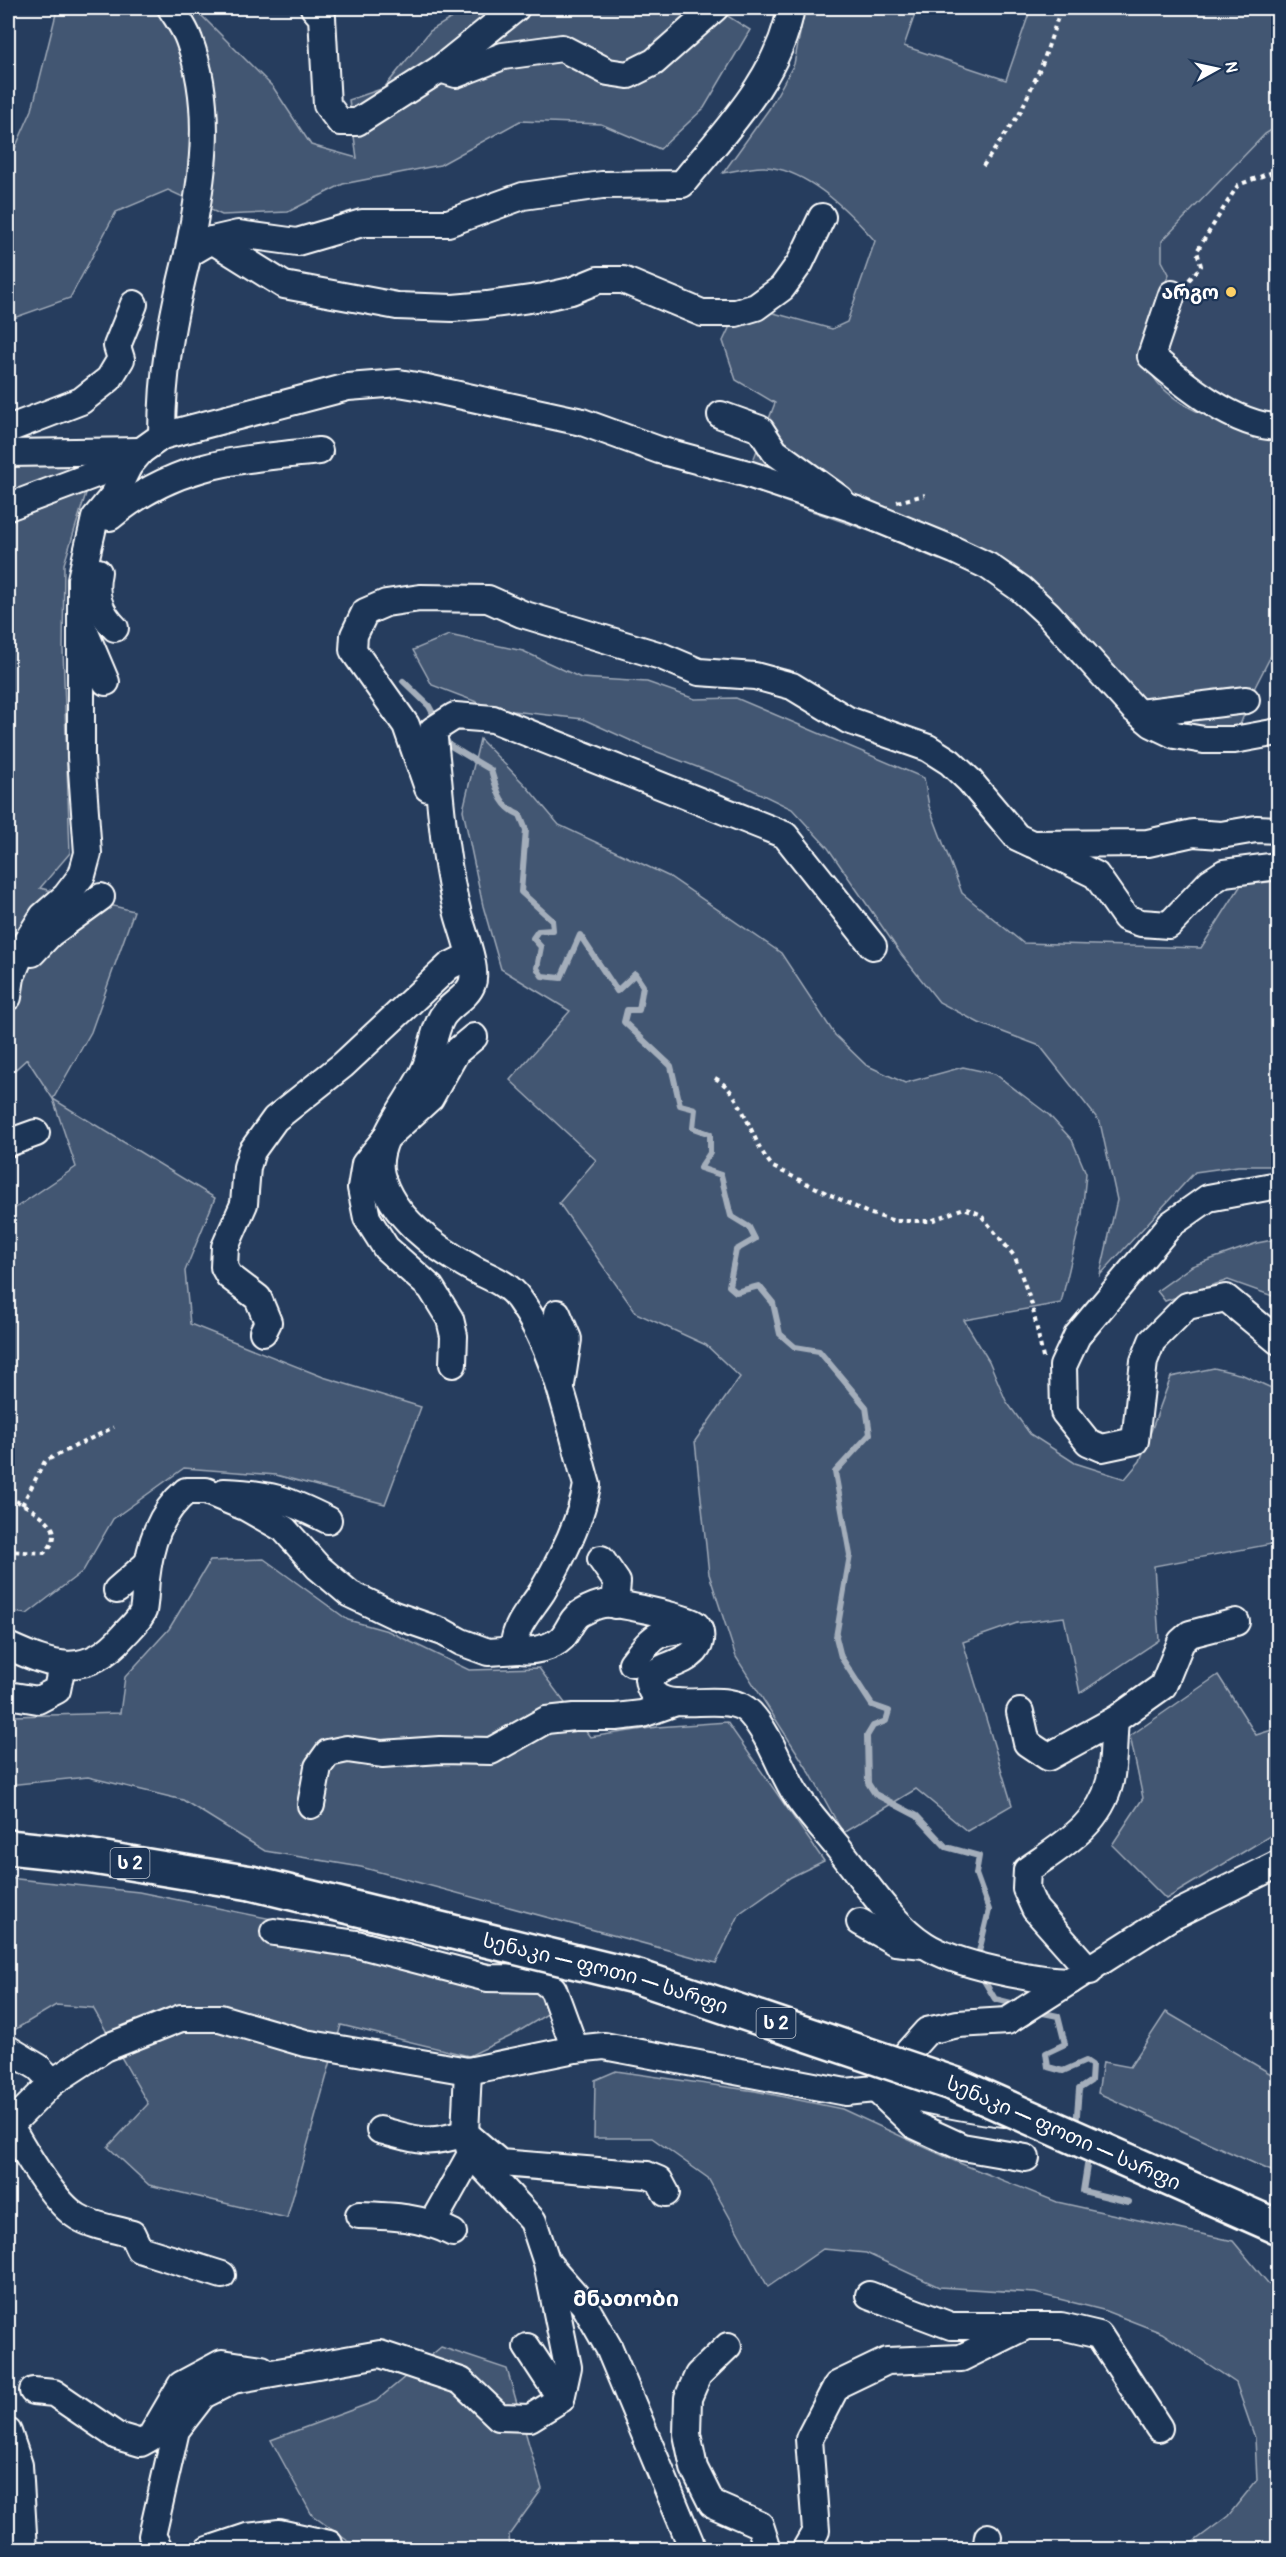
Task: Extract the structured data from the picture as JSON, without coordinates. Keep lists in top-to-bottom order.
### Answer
{
  "streets": {
    "highway": ["ს 2", "სენაკი — ფოთი — სარფი"]
  },
  "districts": ["მნათობი"],
  "places": ["არგო"],
  "north": "right"
}
